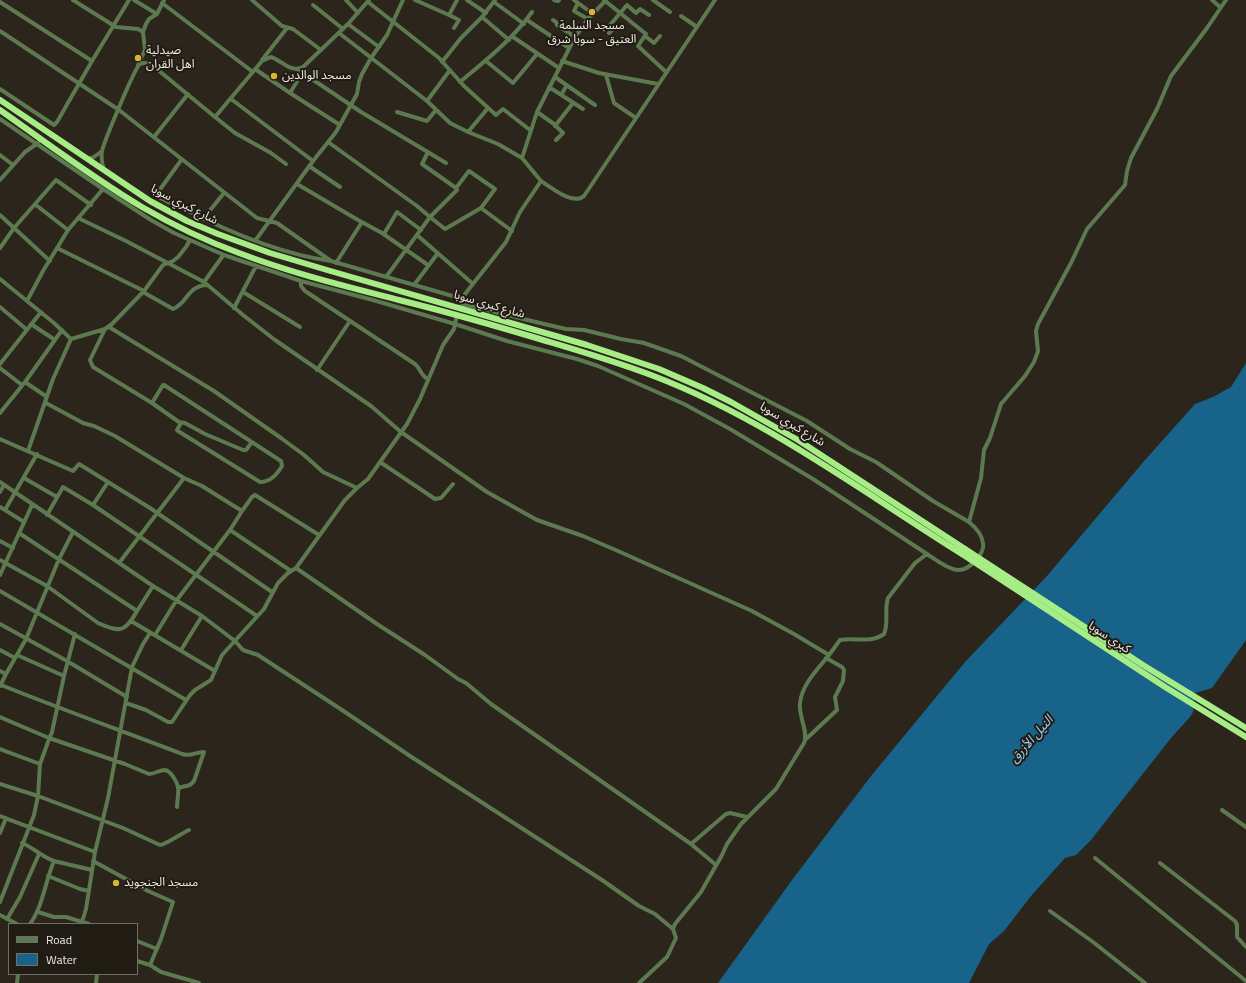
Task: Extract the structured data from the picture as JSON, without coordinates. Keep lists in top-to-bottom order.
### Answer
{
  "streets": {
    "highway": ["شارع كبري سوبا", "كبري سوبا"]
  },
  "crossings": [
    ["شارع كبري سوبا", "كبري سوبا"]
  ],
  "water": ["النيل الأزرق"],
  "places": [
    "مسجد السلمة العتيق - سوبا شرق",
    "صيدلية اهل القران",
    "مسجد الوالدين",
    "مسجد الجنجويد"
  ],
  "legend": ["Road", "Water"]
}
